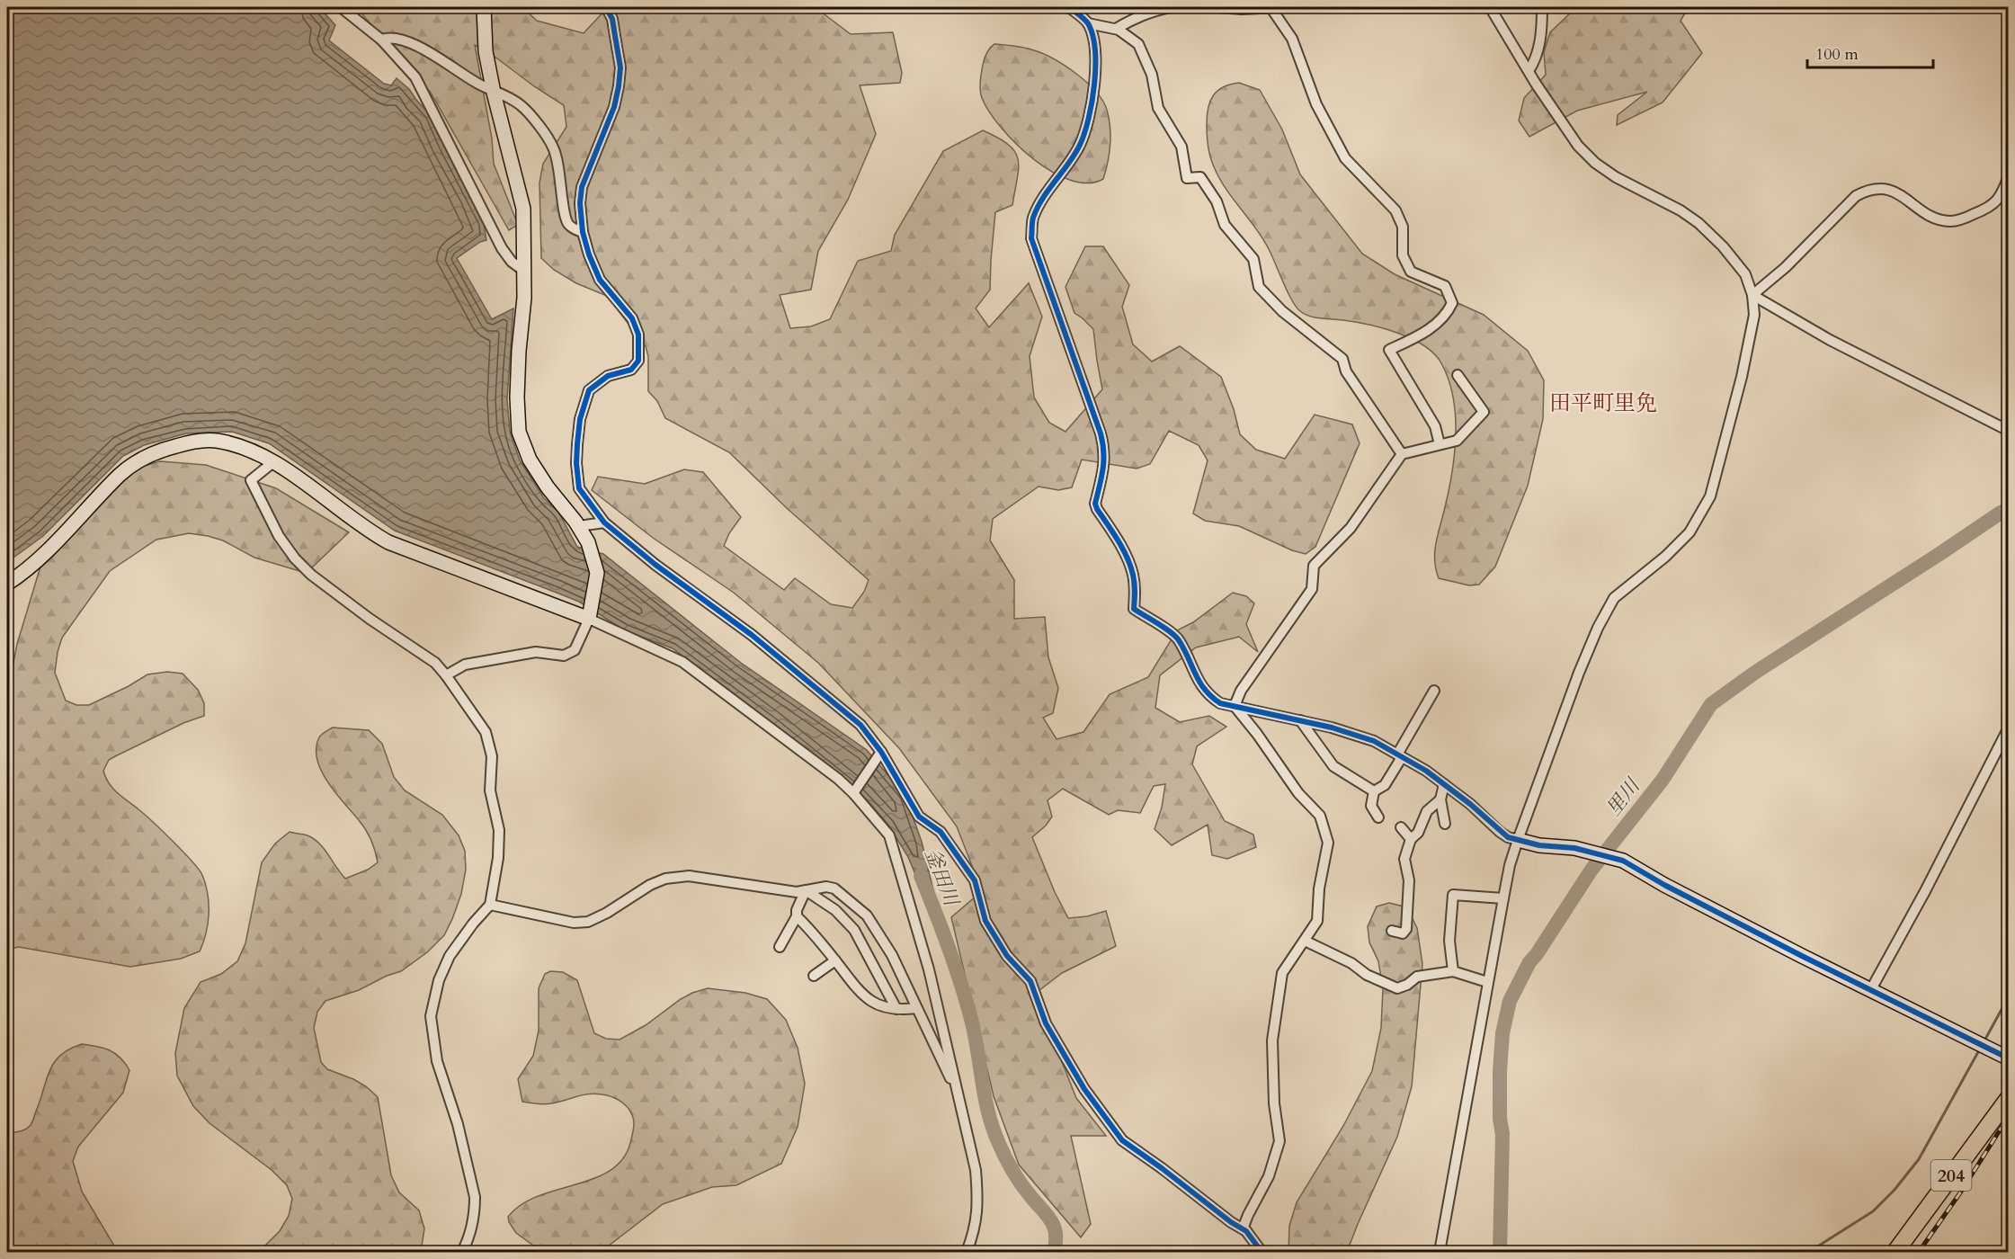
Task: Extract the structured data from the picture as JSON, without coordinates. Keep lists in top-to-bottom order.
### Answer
{
  "streets": {
    "highway": ["204"]
  },
  "districts": ["田平町里免"],
  "water": ["里川", "釜田川"],
  "scale_bar": "100 m"
}
